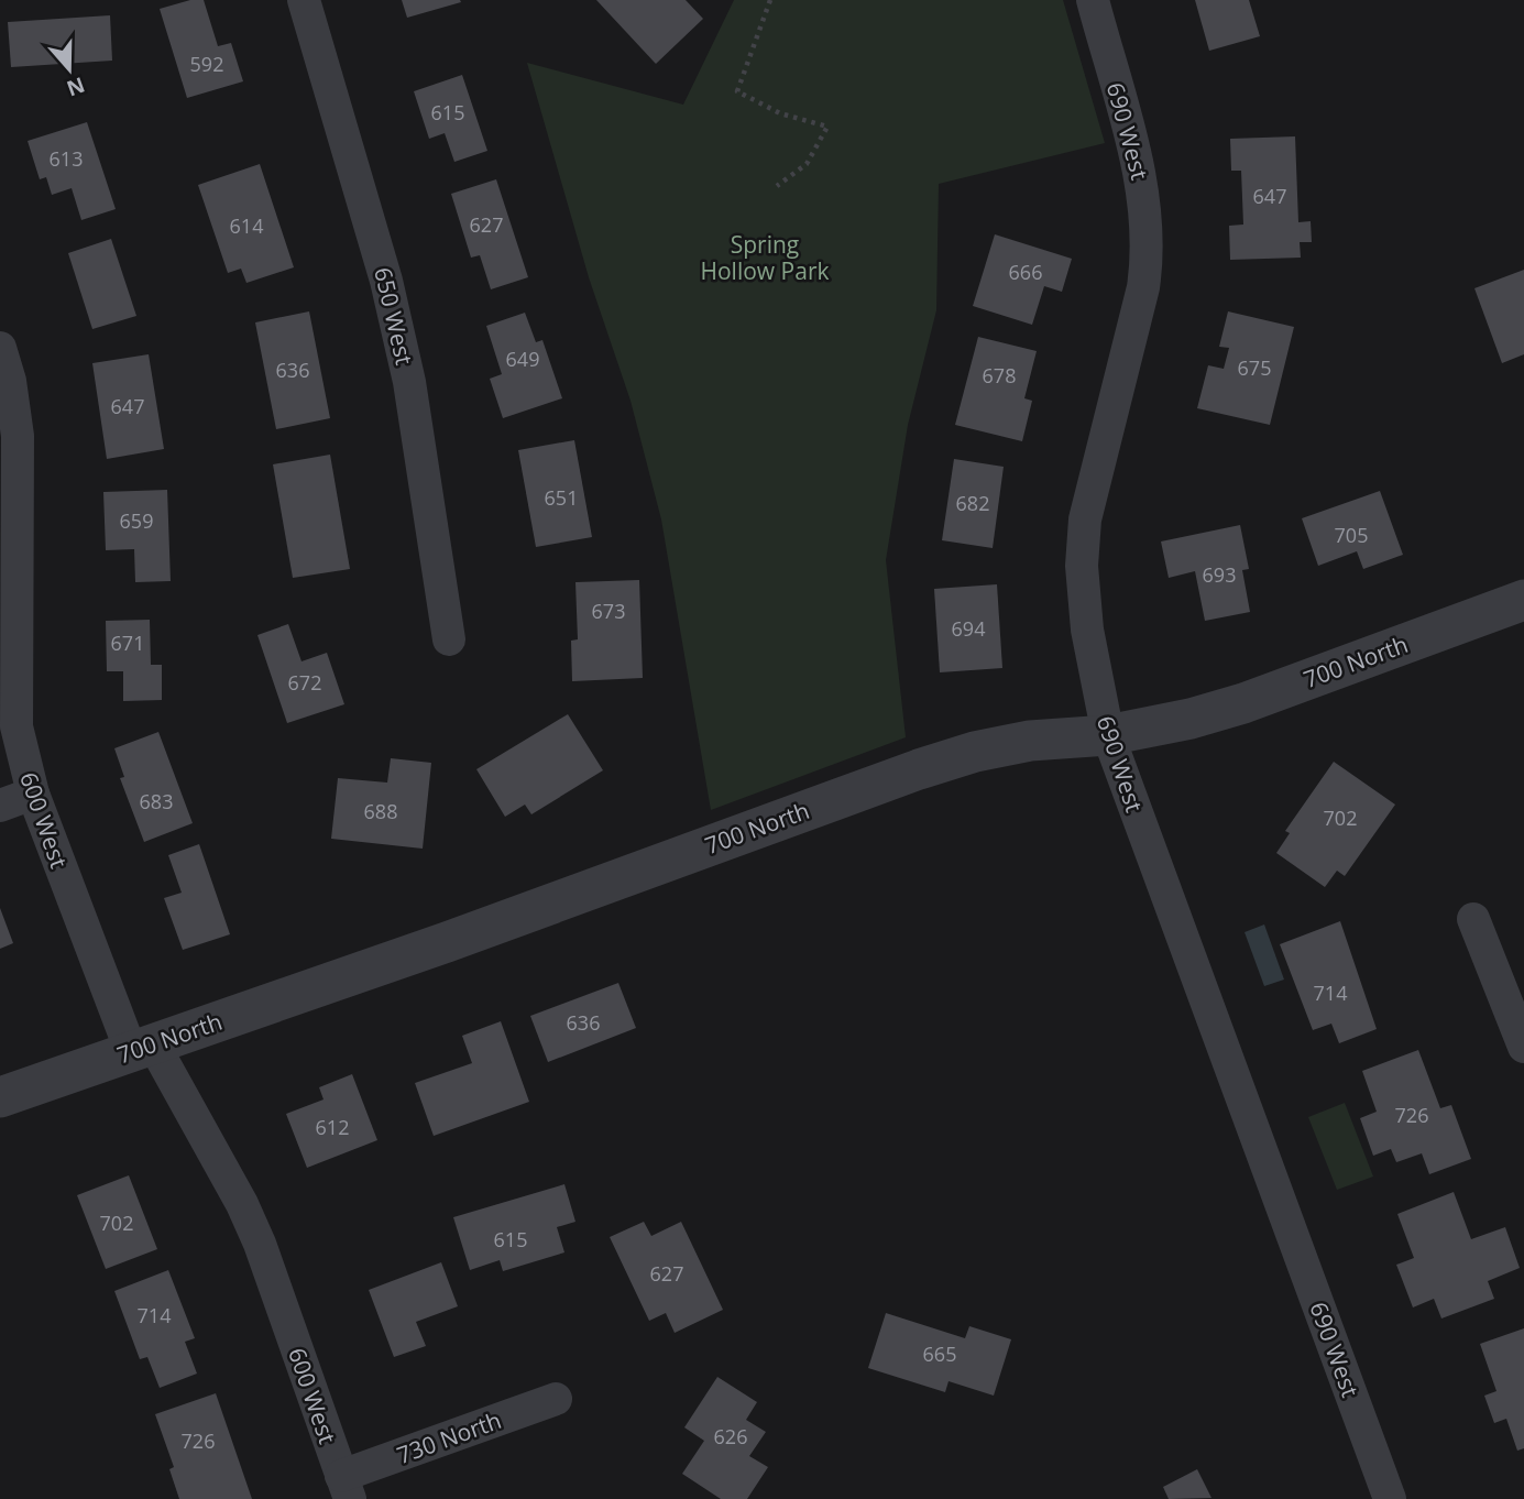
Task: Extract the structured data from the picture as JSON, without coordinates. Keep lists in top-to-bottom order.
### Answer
{
  "streets": {
    "street": [
      "690 West",
      "650 West",
      "700 North",
      "600 West",
      "730 North"
    ]
  },
  "crossings": [
    ["690 West", "700 North"],
    ["700 North", "600 West"],
    ["600 West", "730 North"]
  ],
  "parks": ["Spring Hollow Park"],
  "house_numbers": [
    "592",
    "615",
    "613",
    "647",
    "627",
    "614",
    "666",
    "649",
    "675",
    "636",
    "678",
    "647",
    "651",
    "682",
    "659",
    "705",
    "693",
    "673",
    "694",
    "671",
    "672",
    "683",
    "688",
    "702",
    "714",
    "636",
    "726",
    "612",
    "702",
    "615",
    "627",
    "714",
    "665",
    "626",
    "726"
  ],
  "north": "bottom"
}
